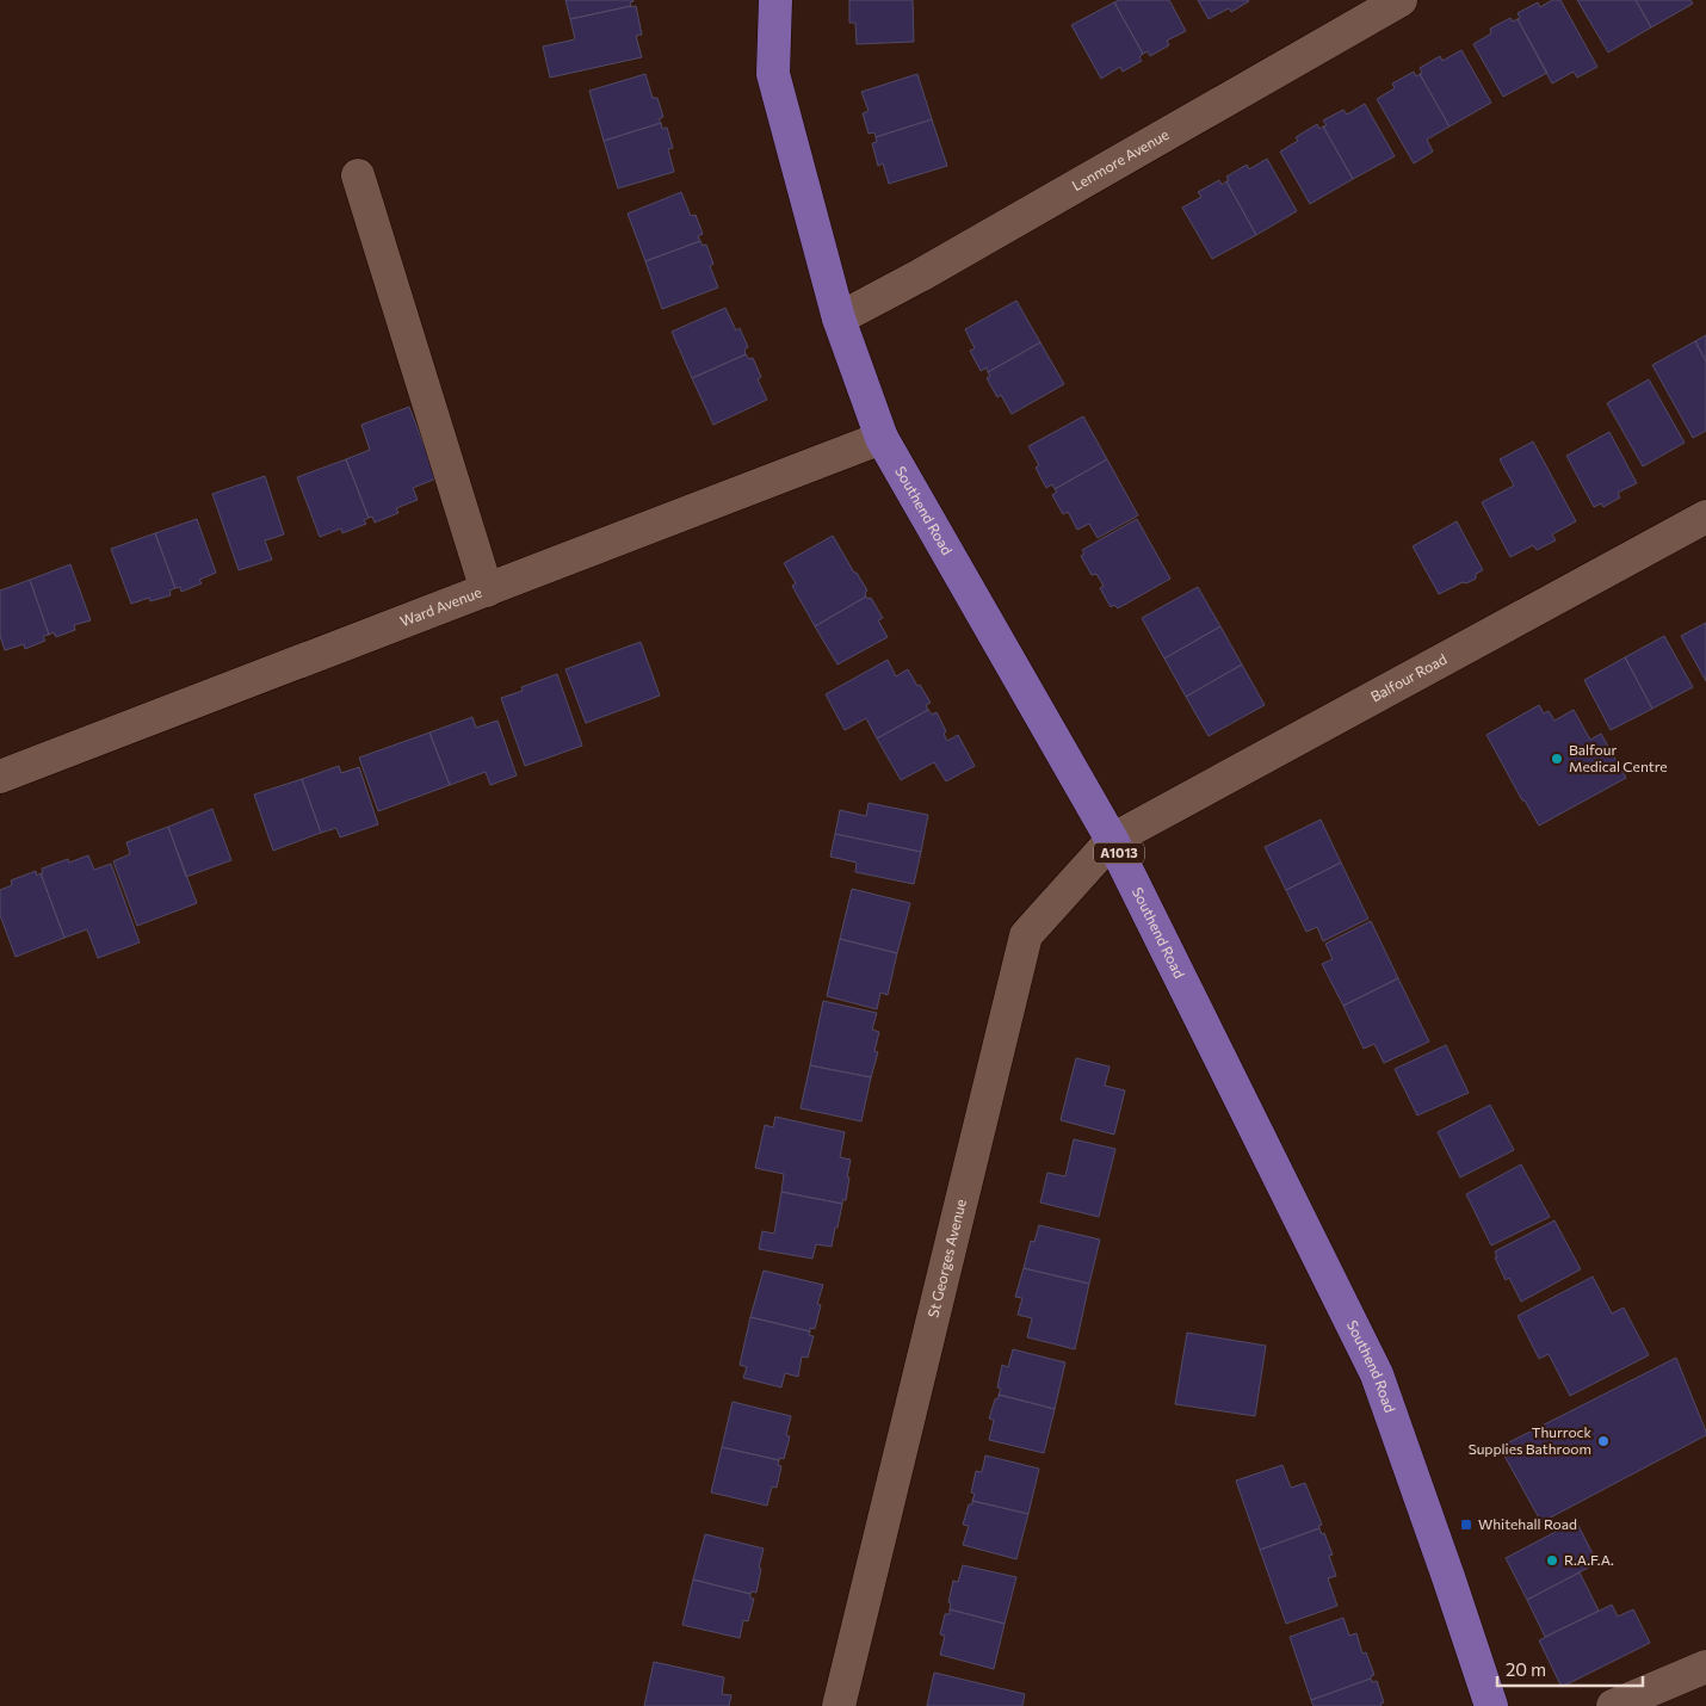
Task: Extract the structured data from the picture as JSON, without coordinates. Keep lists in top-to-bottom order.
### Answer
{
  "streets": {
    "main road": ["Southend Road", "A1013"],
    "street": [
      "Lenmore Avenue",
      "Ward Avenue",
      "Balfour Road",
      "St Georges Avenue"
    ]
  },
  "crossings": [
    ["Lenmore Avenue", "Southend Road"],
    ["Southend Road", "Ward Avenue"],
    ["Southend Road", "Balfour Road"],
    ["Southend Road", "St Georges Avenue"],
    ["Balfour Road", "St Georges Avenue"]
  ],
  "places": {
    "other": ["Balfour Medical Centre", "Thurrock Supplies Bathroom", "R.A.F.A."],
    "transit": ["Whitehall Road"]
  },
  "scale_bar": "20 m"
}
